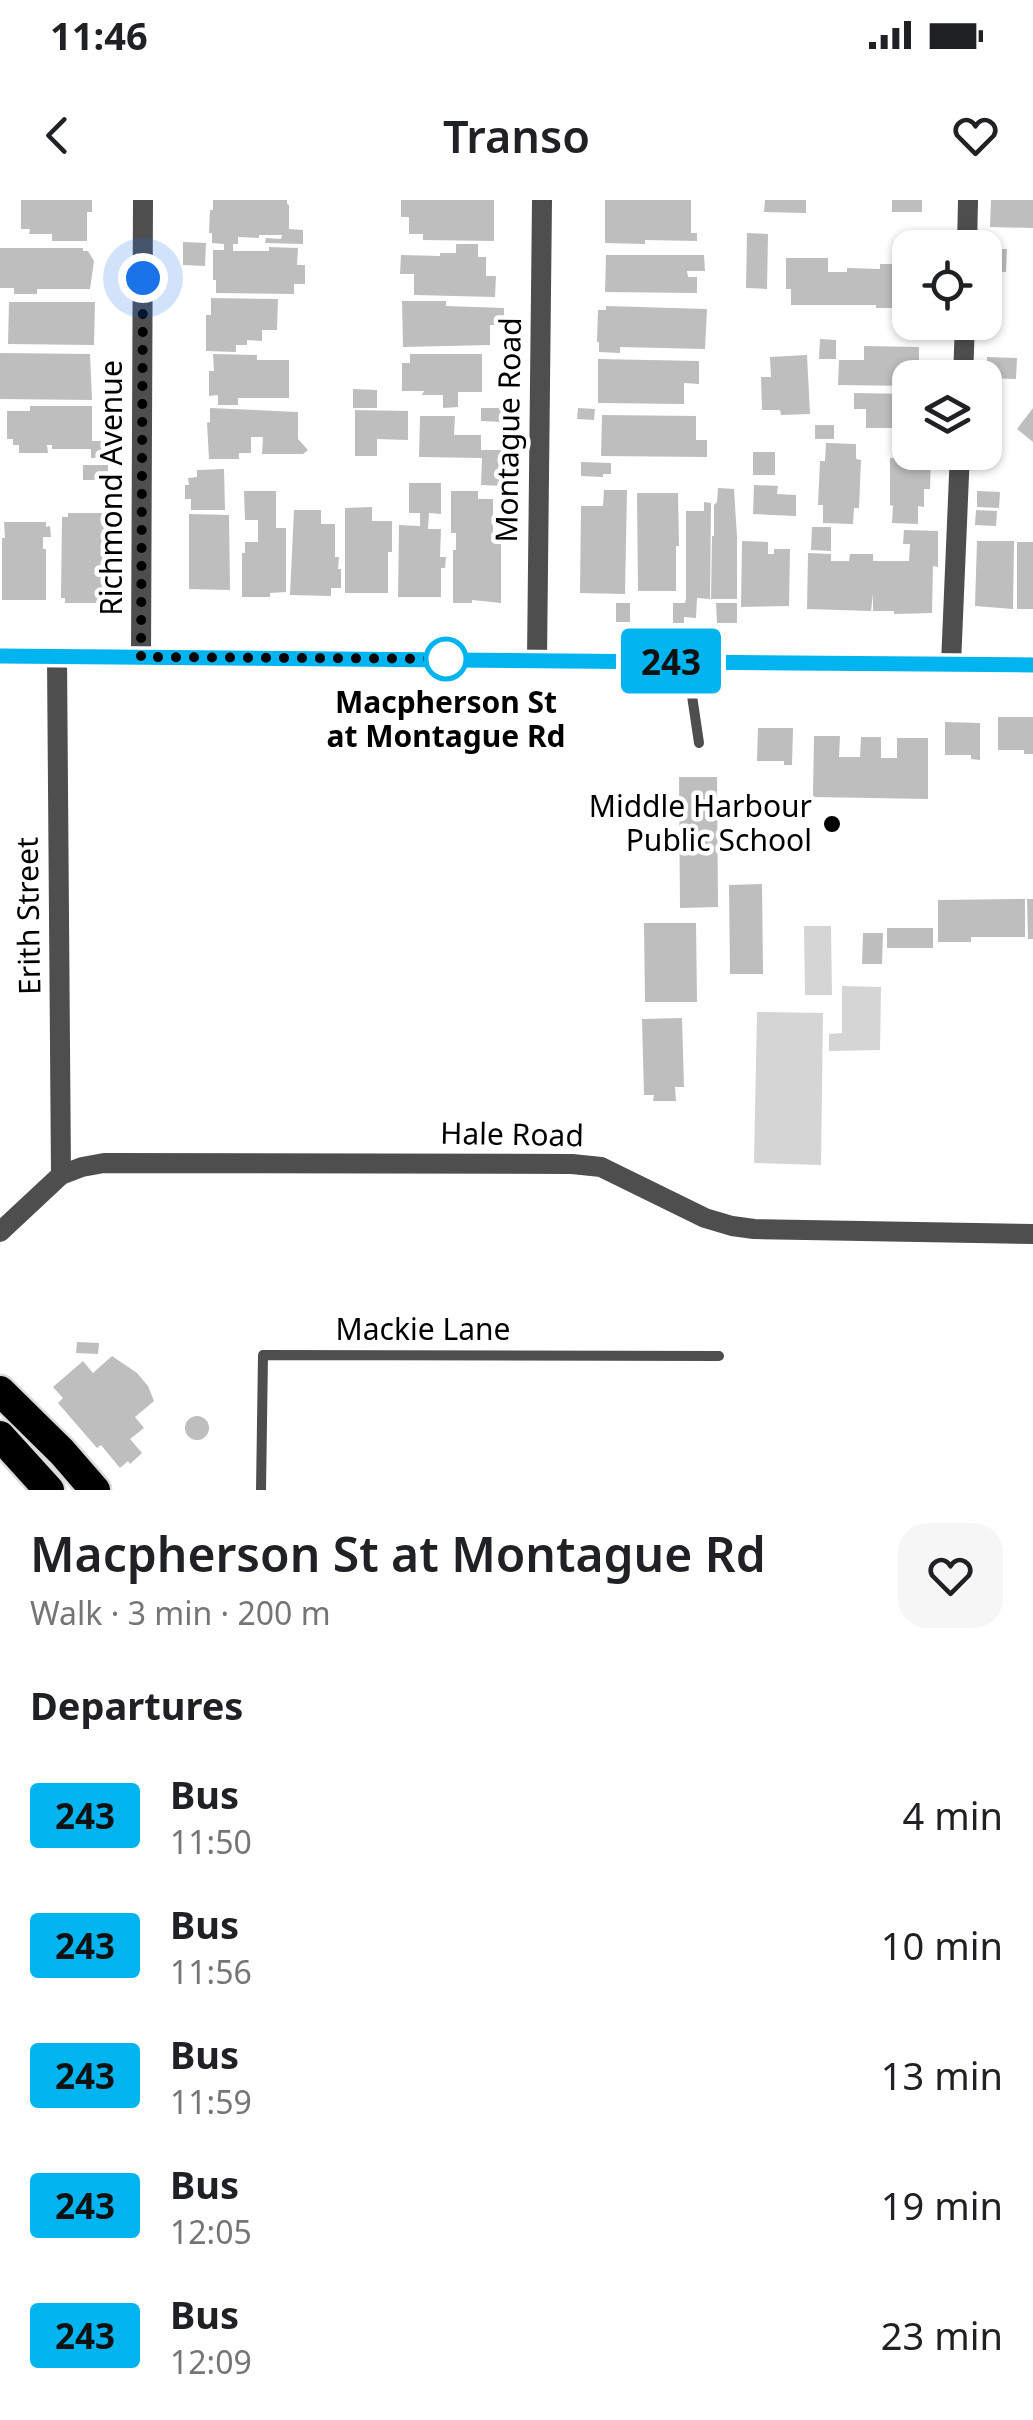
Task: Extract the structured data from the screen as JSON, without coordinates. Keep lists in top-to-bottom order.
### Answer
{
  "streets": {
    "street": [
      "Montague Road",
      "Richmond Avenue",
      "Erith Street",
      "Hale Road"
    ],
    "lane": ["Mackie Lane"]
  },
  "crossings": [
    ["Erith Street", "Hale Road"]
  ],
  "places": ["Macpherson St at Montague Rd", "Middle Harbour Public School"],
  "lines": ["bus line 243"],
  "page": {
    "status": "11:46",
    "header": "Transo",
    "on_map": "243",
    "heading": [
      ["Macpherson St at Montague Rd", "Walk · 3 min · 200 m"],
      "Departures"
    ],
    "list": [
      {
        "mark": "243",
        "name": "Bus",
        "note": "11:50",
        "value": "4 min"
      },
      {
        "mark": "243",
        "name": "Bus",
        "note": "11:56",
        "value": "10 min"
      },
      {
        "mark": "243",
        "name": "Bus",
        "note": "11:59",
        "value": "13 min"
      },
      {
        "mark": "243",
        "name": "Bus",
        "note": "12:05",
        "value": "19 min"
      },
      {
        "mark": "243",
        "name": "Bus",
        "note": "12:09",
        "value": "23 min"
      }
    ]
  }
}
